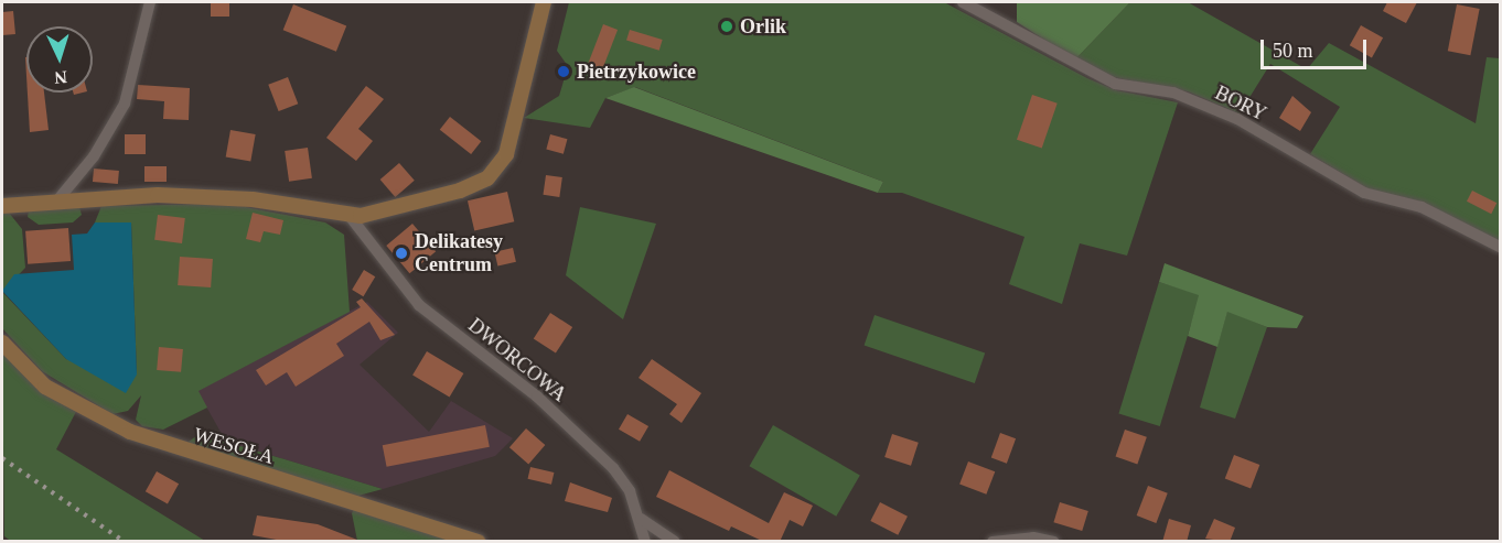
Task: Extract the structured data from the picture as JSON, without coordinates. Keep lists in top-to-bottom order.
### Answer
{
  "streets": {
    "street": ["BORY", "DWORCOWA", "WESOŁA"]
  },
  "places": ["Orlik", "Pietrzykowice", "Delikatesy Centrum"],
  "scale_bar": "50 m",
  "north": "bottom"
}
